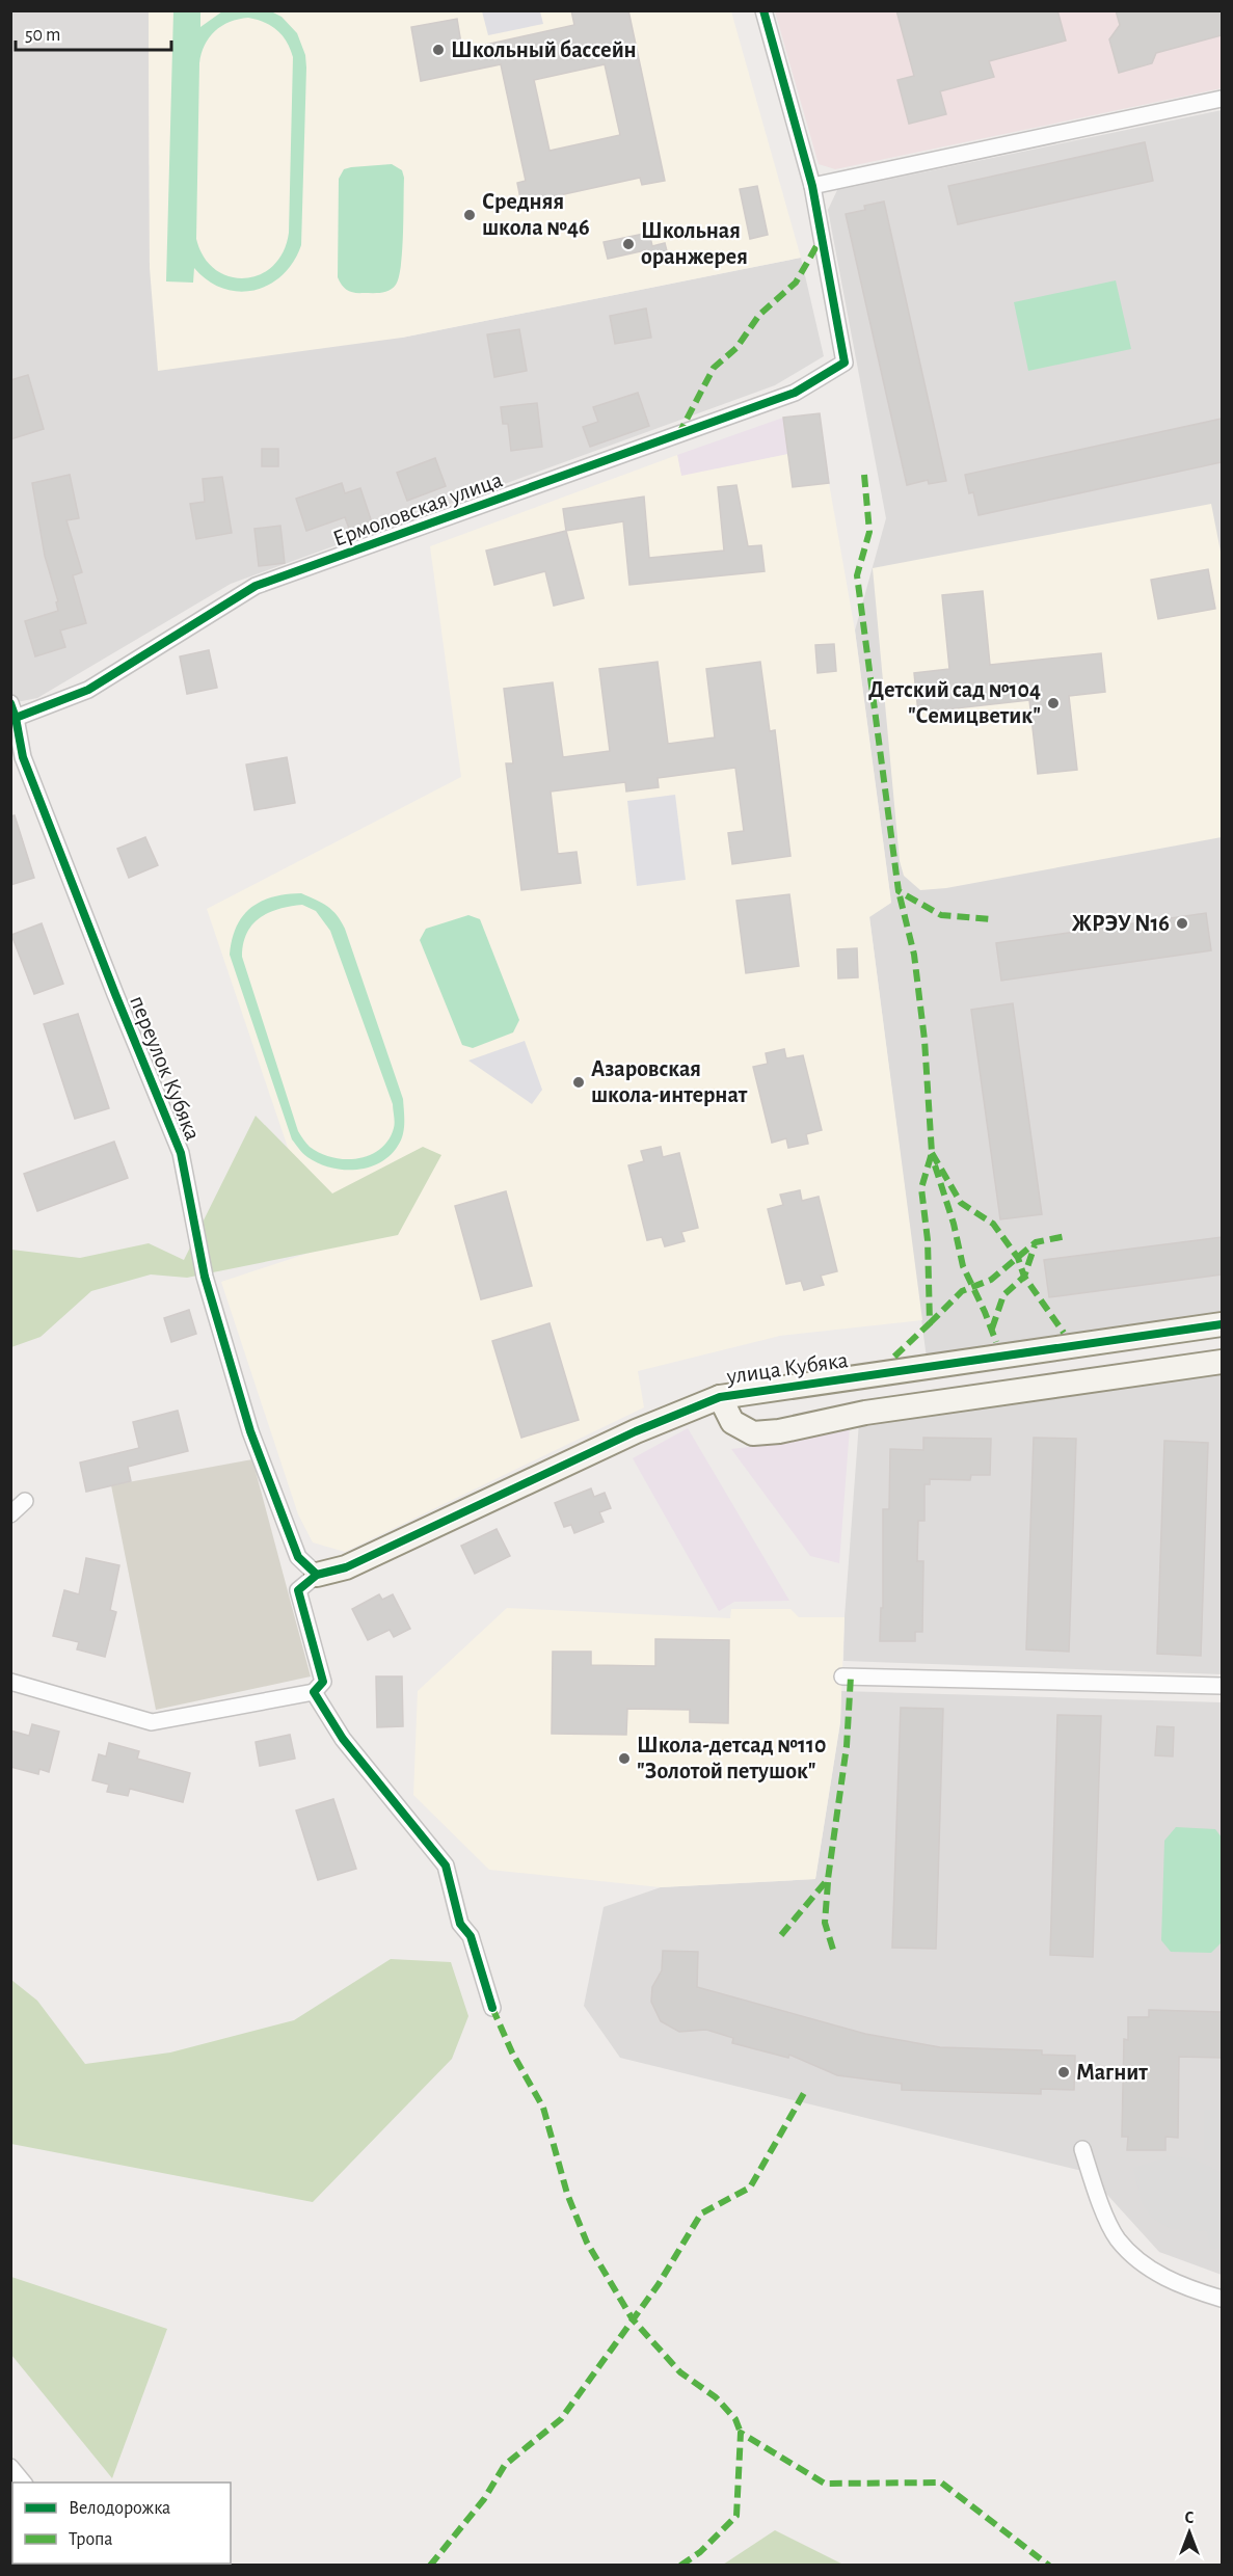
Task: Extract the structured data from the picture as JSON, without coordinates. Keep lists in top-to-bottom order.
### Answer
{
  "streets": {
    "street": ["Ермоловская улица", "переулок Кубяка", "улица Кубяка"]
  },
  "crossings": [
    ["Ермоловская улица", "переулок Кубяка"],
    ["переулок Кубяка", "улица Кубяка"]
  ],
  "places": [
    "Школьный бассейн",
    "Средняя школа №46",
    "Школьная оранжерея",
    "Детский сад №104 \"Семицветик\"",
    "ЖРЭУ N16",
    "Азаровская школа-интернат",
    "Школа-детсад №110 \"Золотой петушок\"",
    "Магнит"
  ],
  "legend": ["Велодорожка", "Тропа"],
  "scale_bar": "50 m",
  "north": "top"
}
